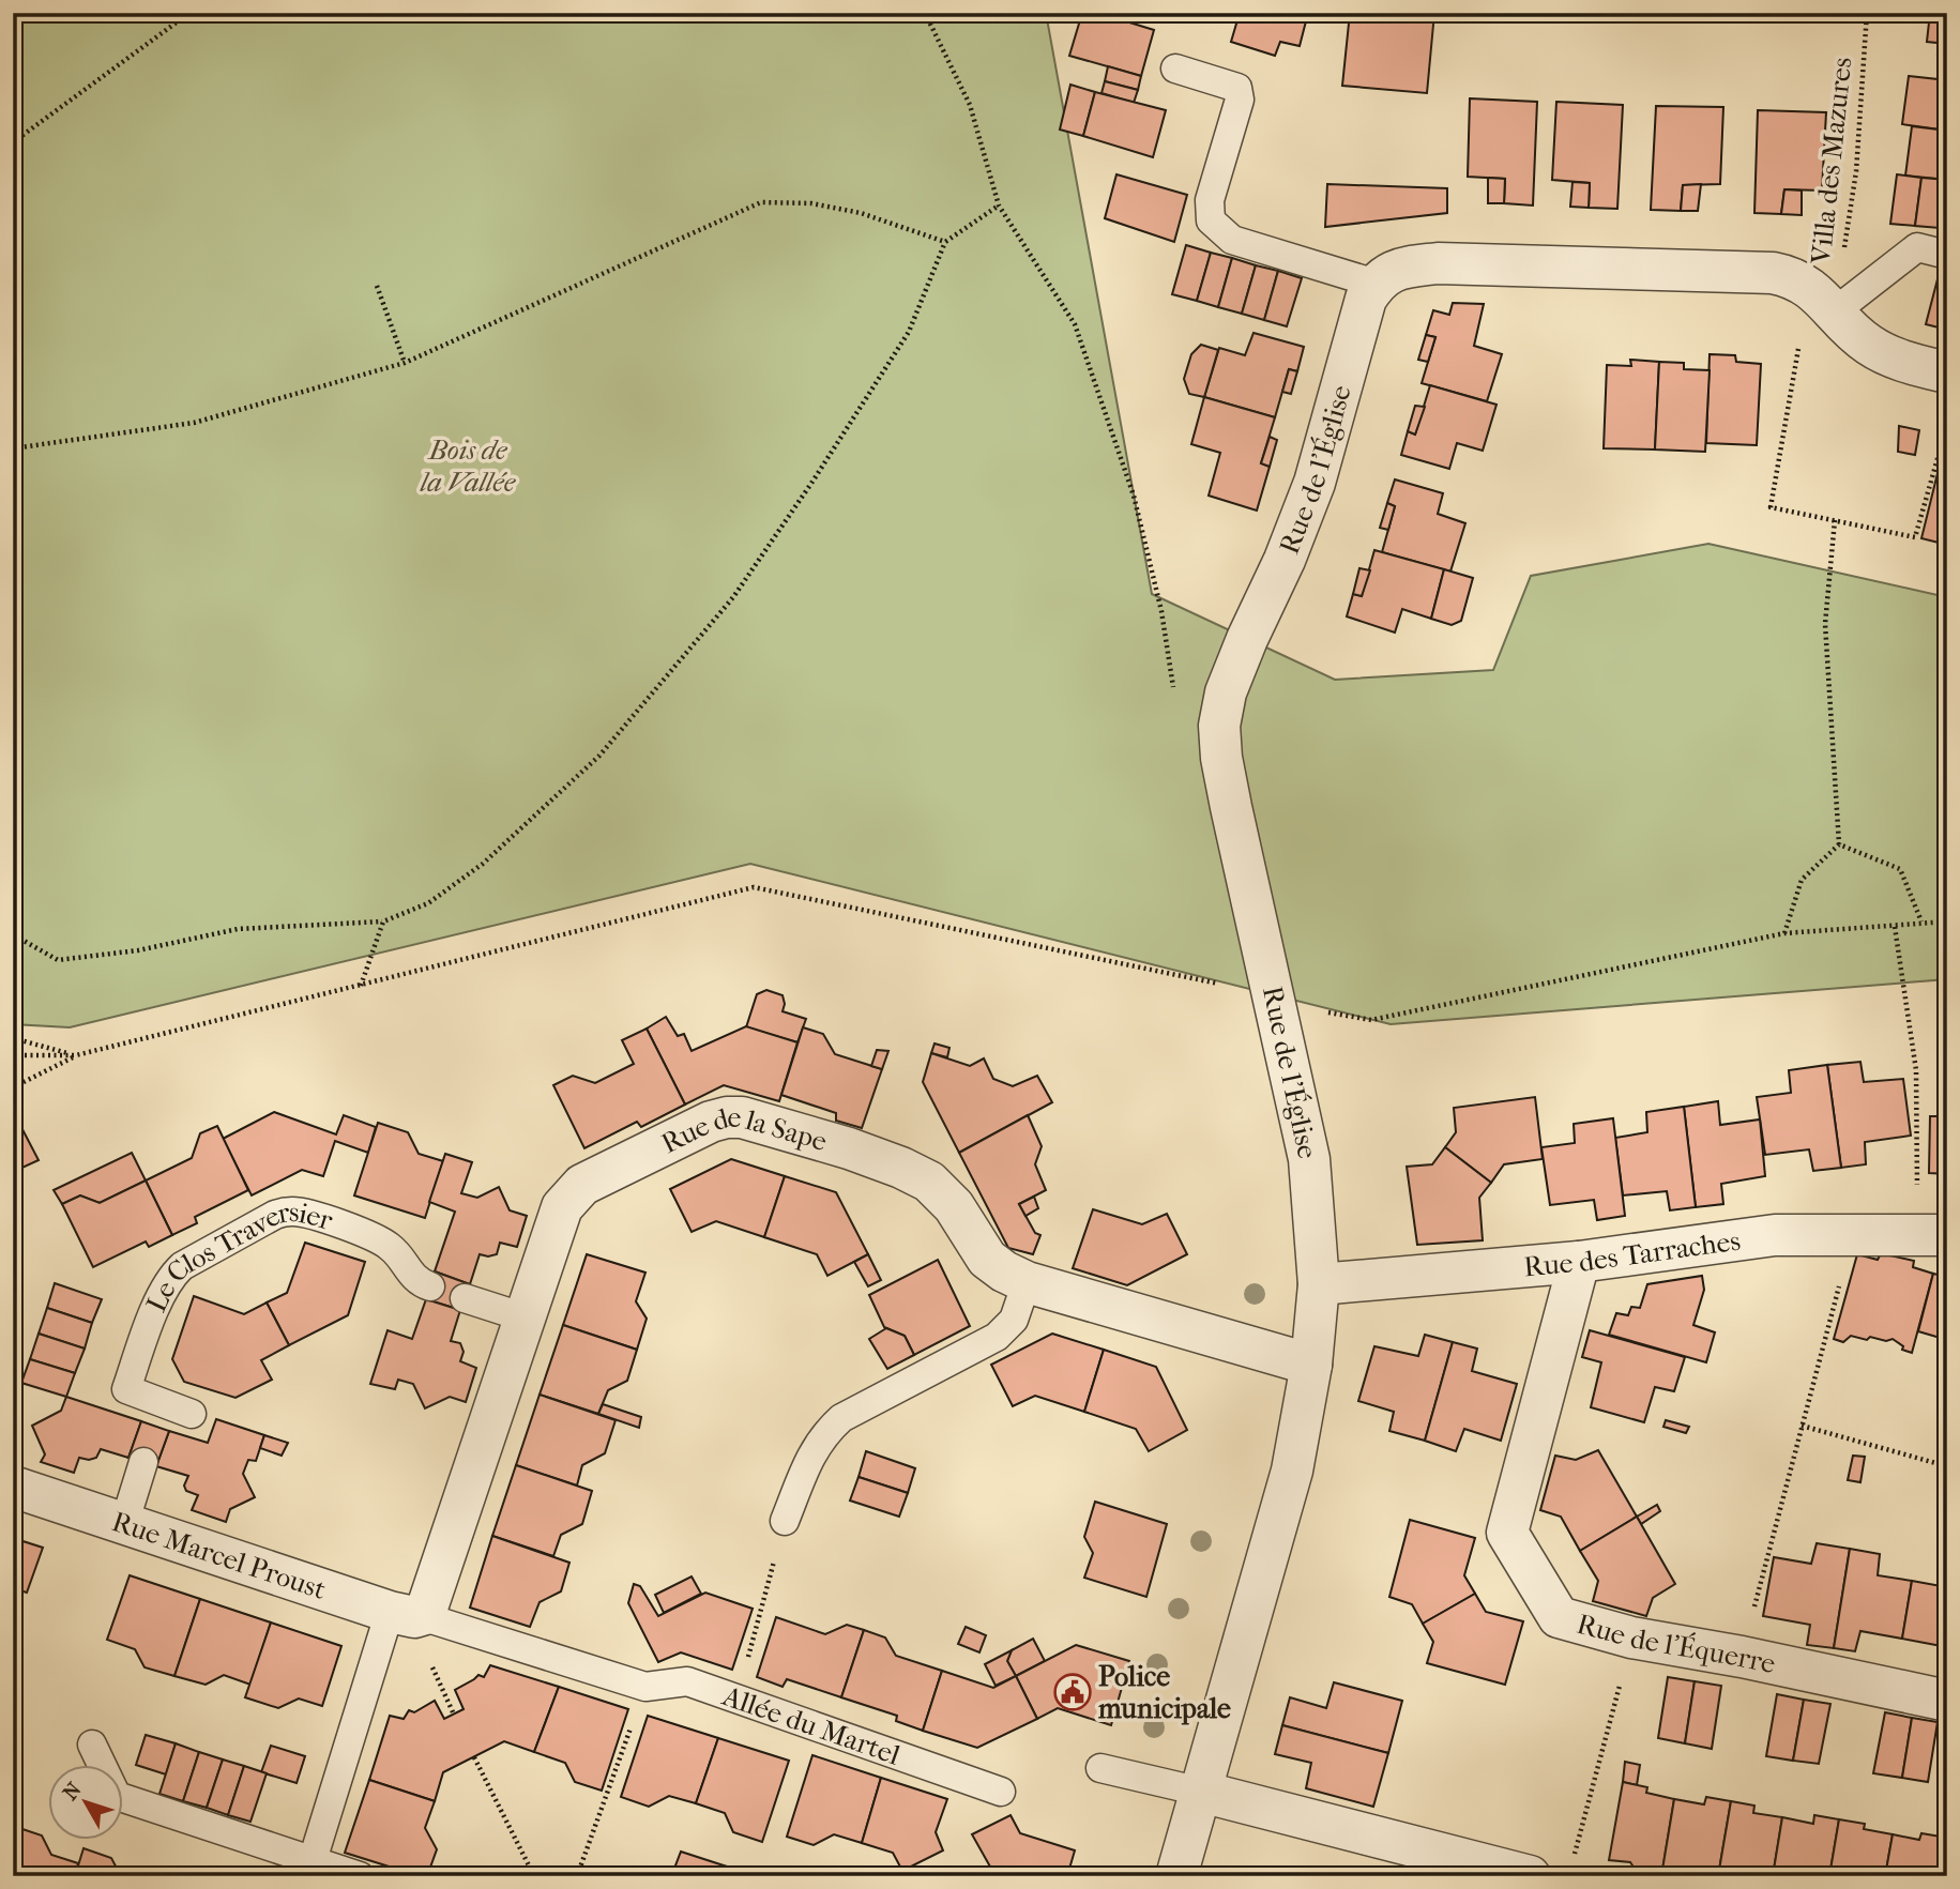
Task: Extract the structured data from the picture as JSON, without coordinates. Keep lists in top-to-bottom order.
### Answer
{
  "streets": {
    "street": [
      "Rue de l'Église",
      "Rue de la Sape",
      "Rue des Tarraches",
      "Rue Marcel Proust",
      "Rue de l'Équerre"
    ],
    "lane": ["Le Clos Traversier", "Allée du Martel"],
    "path": ["Villa des Mazures"]
  },
  "crossings": [
    ["Rue de l'Église", "Rue de la Sape"],
    ["Rue de l'Église", "Rue des Tarraches"],
    ["Rue de la Sape", "Rue Marcel Proust"],
    ["Rue de la Sape", "Allée du Martel"],
    ["Rue des Tarraches", "Rue de l'Équerre"],
    ["Rue Marcel Proust", "Allée du Martel"]
  ],
  "parks": ["Bois de la Vallée"],
  "places": {
    "public building": ["Police municipale"]
  },
  "north": "top left"
}
